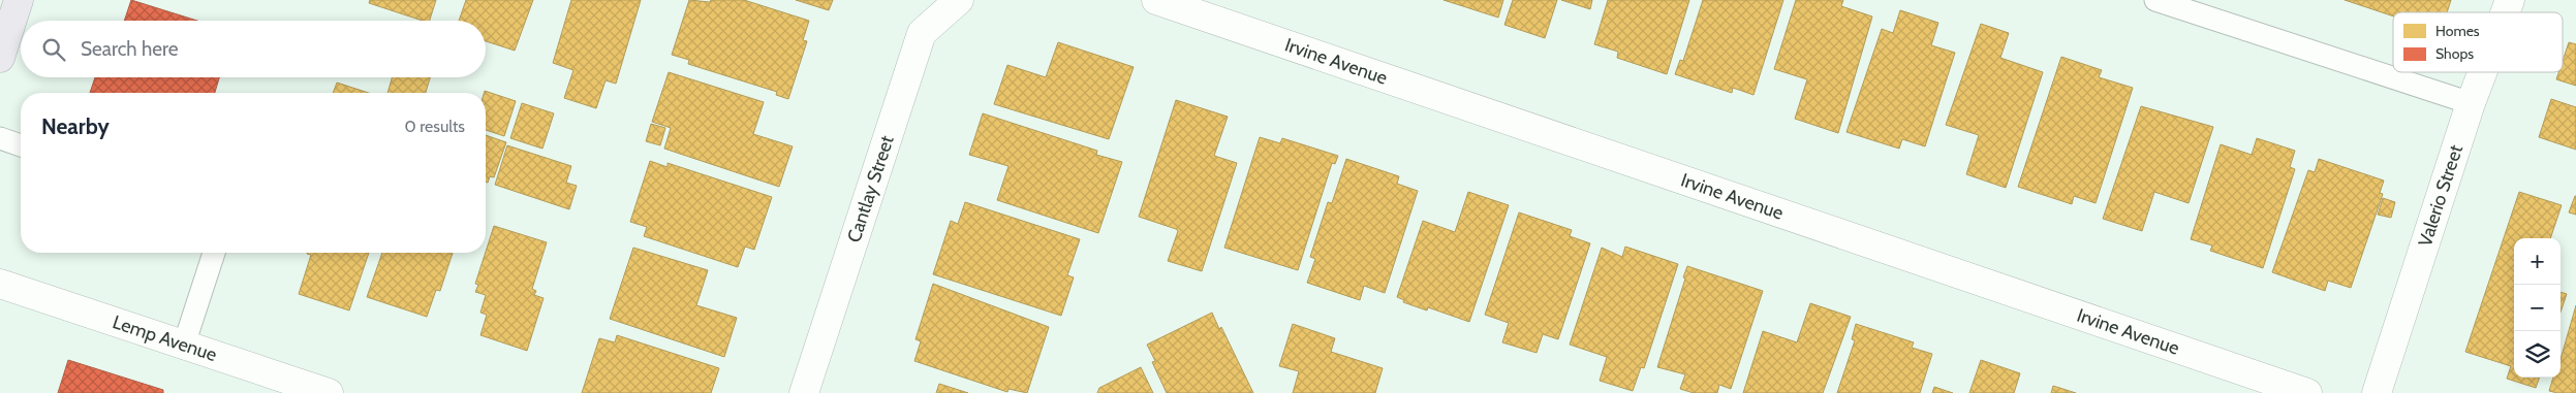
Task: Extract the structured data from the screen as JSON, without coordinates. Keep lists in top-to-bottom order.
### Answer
{
  "streets": {
    "street": [
      "Irvine Avenue",
      "Cantlay Street",
      "Valerio Street",
      "Lemp Avenue"
    ]
  },
  "legend": ["Homes", "Shops"],
  "page": {
    "search": "Search here",
    "heading": ["Nearby", "0 results"],
    "map_buttons": ["+", "−"]
  }
}
